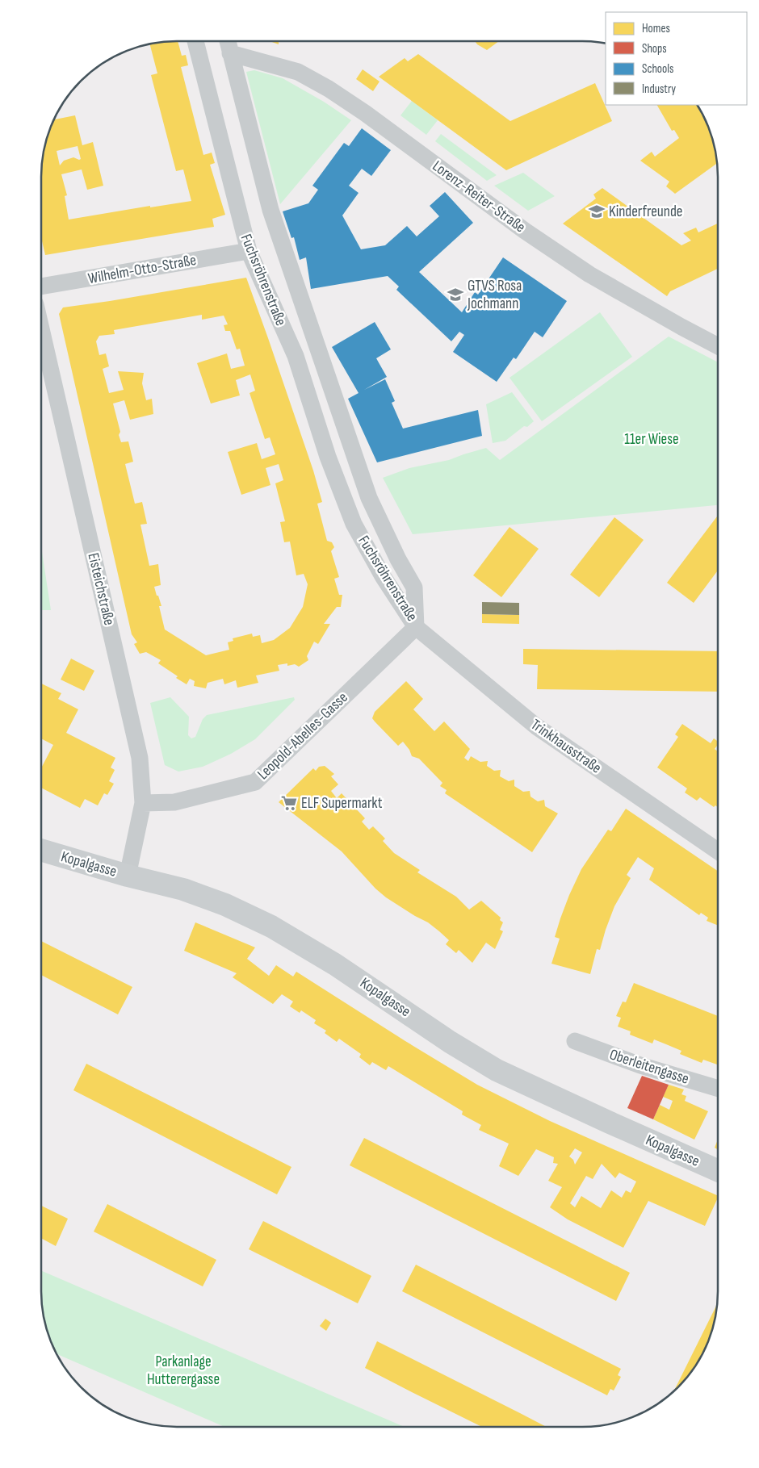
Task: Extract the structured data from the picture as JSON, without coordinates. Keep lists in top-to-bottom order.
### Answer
{
  "streets": {
    "street": [
      "Lorenz-Reiter-Straße",
      "Wilhelm-Otto-Straße",
      "Fuchsröhrenstraße",
      "Eisteichstraße",
      "Leopold-Abelles-Gasse",
      "Trinkhausstraße",
      "Kopalgasse",
      "Oberleitengasse"
    ]
  },
  "crossings": [
    ["Lorenz-Reiter-Straße", "Fuchsröhrenstraße"],
    ["Wilhelm-Otto-Straße", "Fuchsröhrenstraße"],
    ["Fuchsröhrenstraße", "Leopold-Abelles-Gasse"],
    ["Fuchsröhrenstraße", "Trinkhausstraße"],
    ["Eisteichstraße", "Leopold-Abelles-Gasse"],
    ["Eisteichstraße", "Kopalgasse"],
    ["Leopold-Abelles-Gasse", "Trinkhausstraße"]
  ],
  "parks": ["11er Wiese", "Parkanlage Hutterergasse"],
  "places": {
    "school or university": ["Kinderfreunde", "GTVS Rosa Jochmann"],
    "supermarket": ["ELF Supermarkt"]
  },
  "legend": [
    "Homes",
    "Shops",
    "Schools",
    "Industry"
  ]
}
